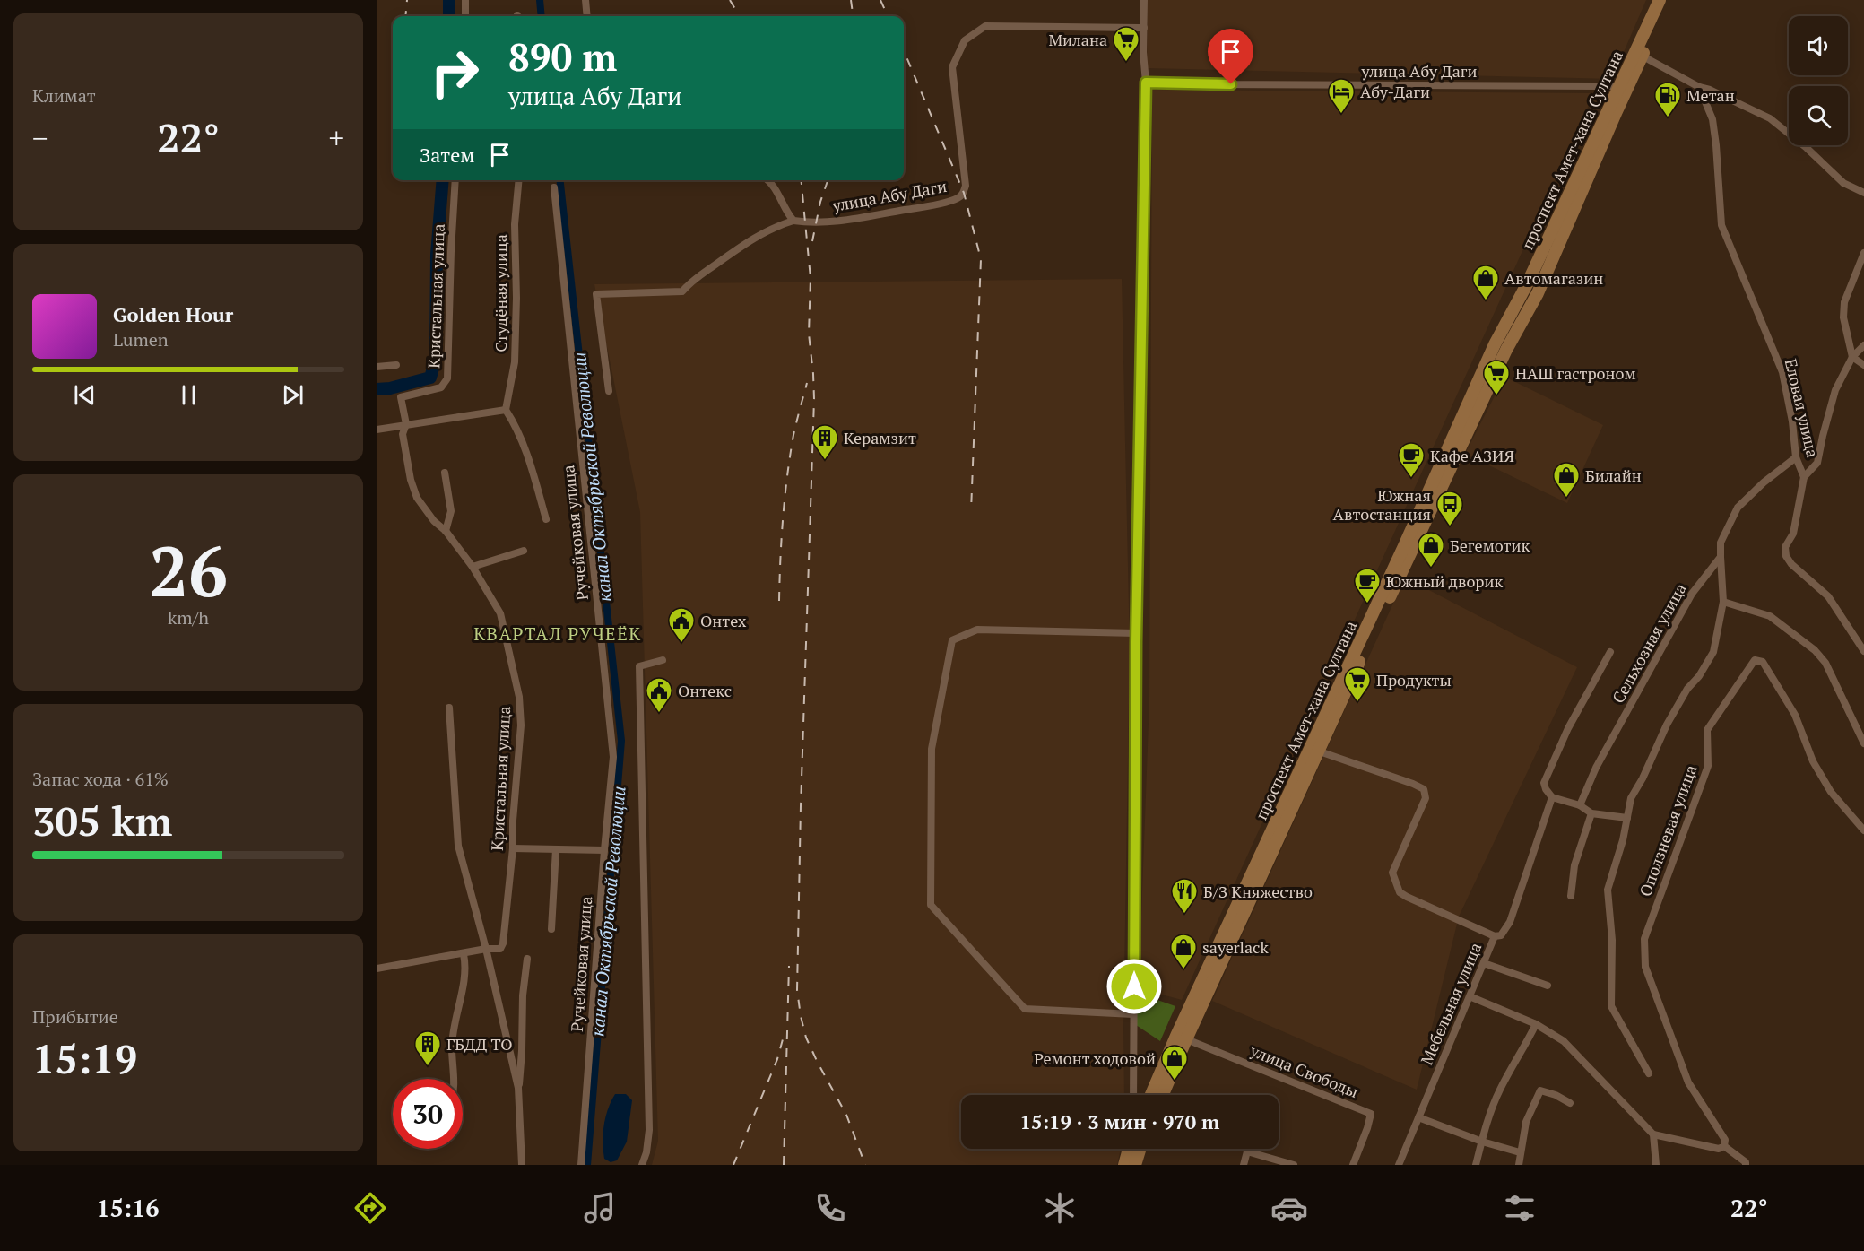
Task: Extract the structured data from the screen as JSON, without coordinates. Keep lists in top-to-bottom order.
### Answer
{
  "streets": {
    "main road": ["проспект Амет-хана Султана"],
    "street": [
      "улица Абу Даги",
      "Студёная улица",
      "Кристальная улица",
      "Еловая улица",
      "Ручейковая улица",
      "Сельхозная улица",
      "Оползневая улица",
      "Мебельная улица",
      "улица Свободы"
    ]
  },
  "crossings": [
    ["улица Абу Даги", "проспект Амет-хана Султана"],
    ["проспект Амет-хана Султана", "улица Свободы"],
    ["Еловая улица", "Сельхозная улица"]
  ],
  "districts": ["КВАРТАЛ РУЧЕЁК"],
  "water": ["канал Октябрьской Революции"],
  "places": {
    "supermarket": ["Милана", "НАШ гастроном", "Продукты"],
    "hotel": ["Абу-Даги"],
    "fuel station": ["Метан"],
    "shop": [
      "Автомагазин",
      "Билайн",
      "Бегемотик",
      "sayerlack",
      "Ремонт ходовой"
    ],
    "building": ["Керамзит", "ГБДД ТО"],
    "cafe": ["Кафе АЗИЯ", "Южный дворик"],
    "bus stop": ["Южная Автостанция"],
    "public building": ["Онтех", "Онтекс"],
    "restaurant": ["Б/З Княжество"]
  },
  "page": {
    "tile": [
      "Климат",
      ["26", "km/h"],
      ["Запас хода · 61%", "305 km"],
      ["Прибытие", "15:19"]
    ],
    "turn": ["890 m", "улица Абу Даги"],
    "heat": ["−", "22°", "+"],
    "then": "Затем",
    "song": ["Golden Hour", "Lumen"],
    "limit": "30",
    "trip": "15:19 · 3 мин · 970 m",
    "tabs": ["15:16", "22°"]
  }
}
